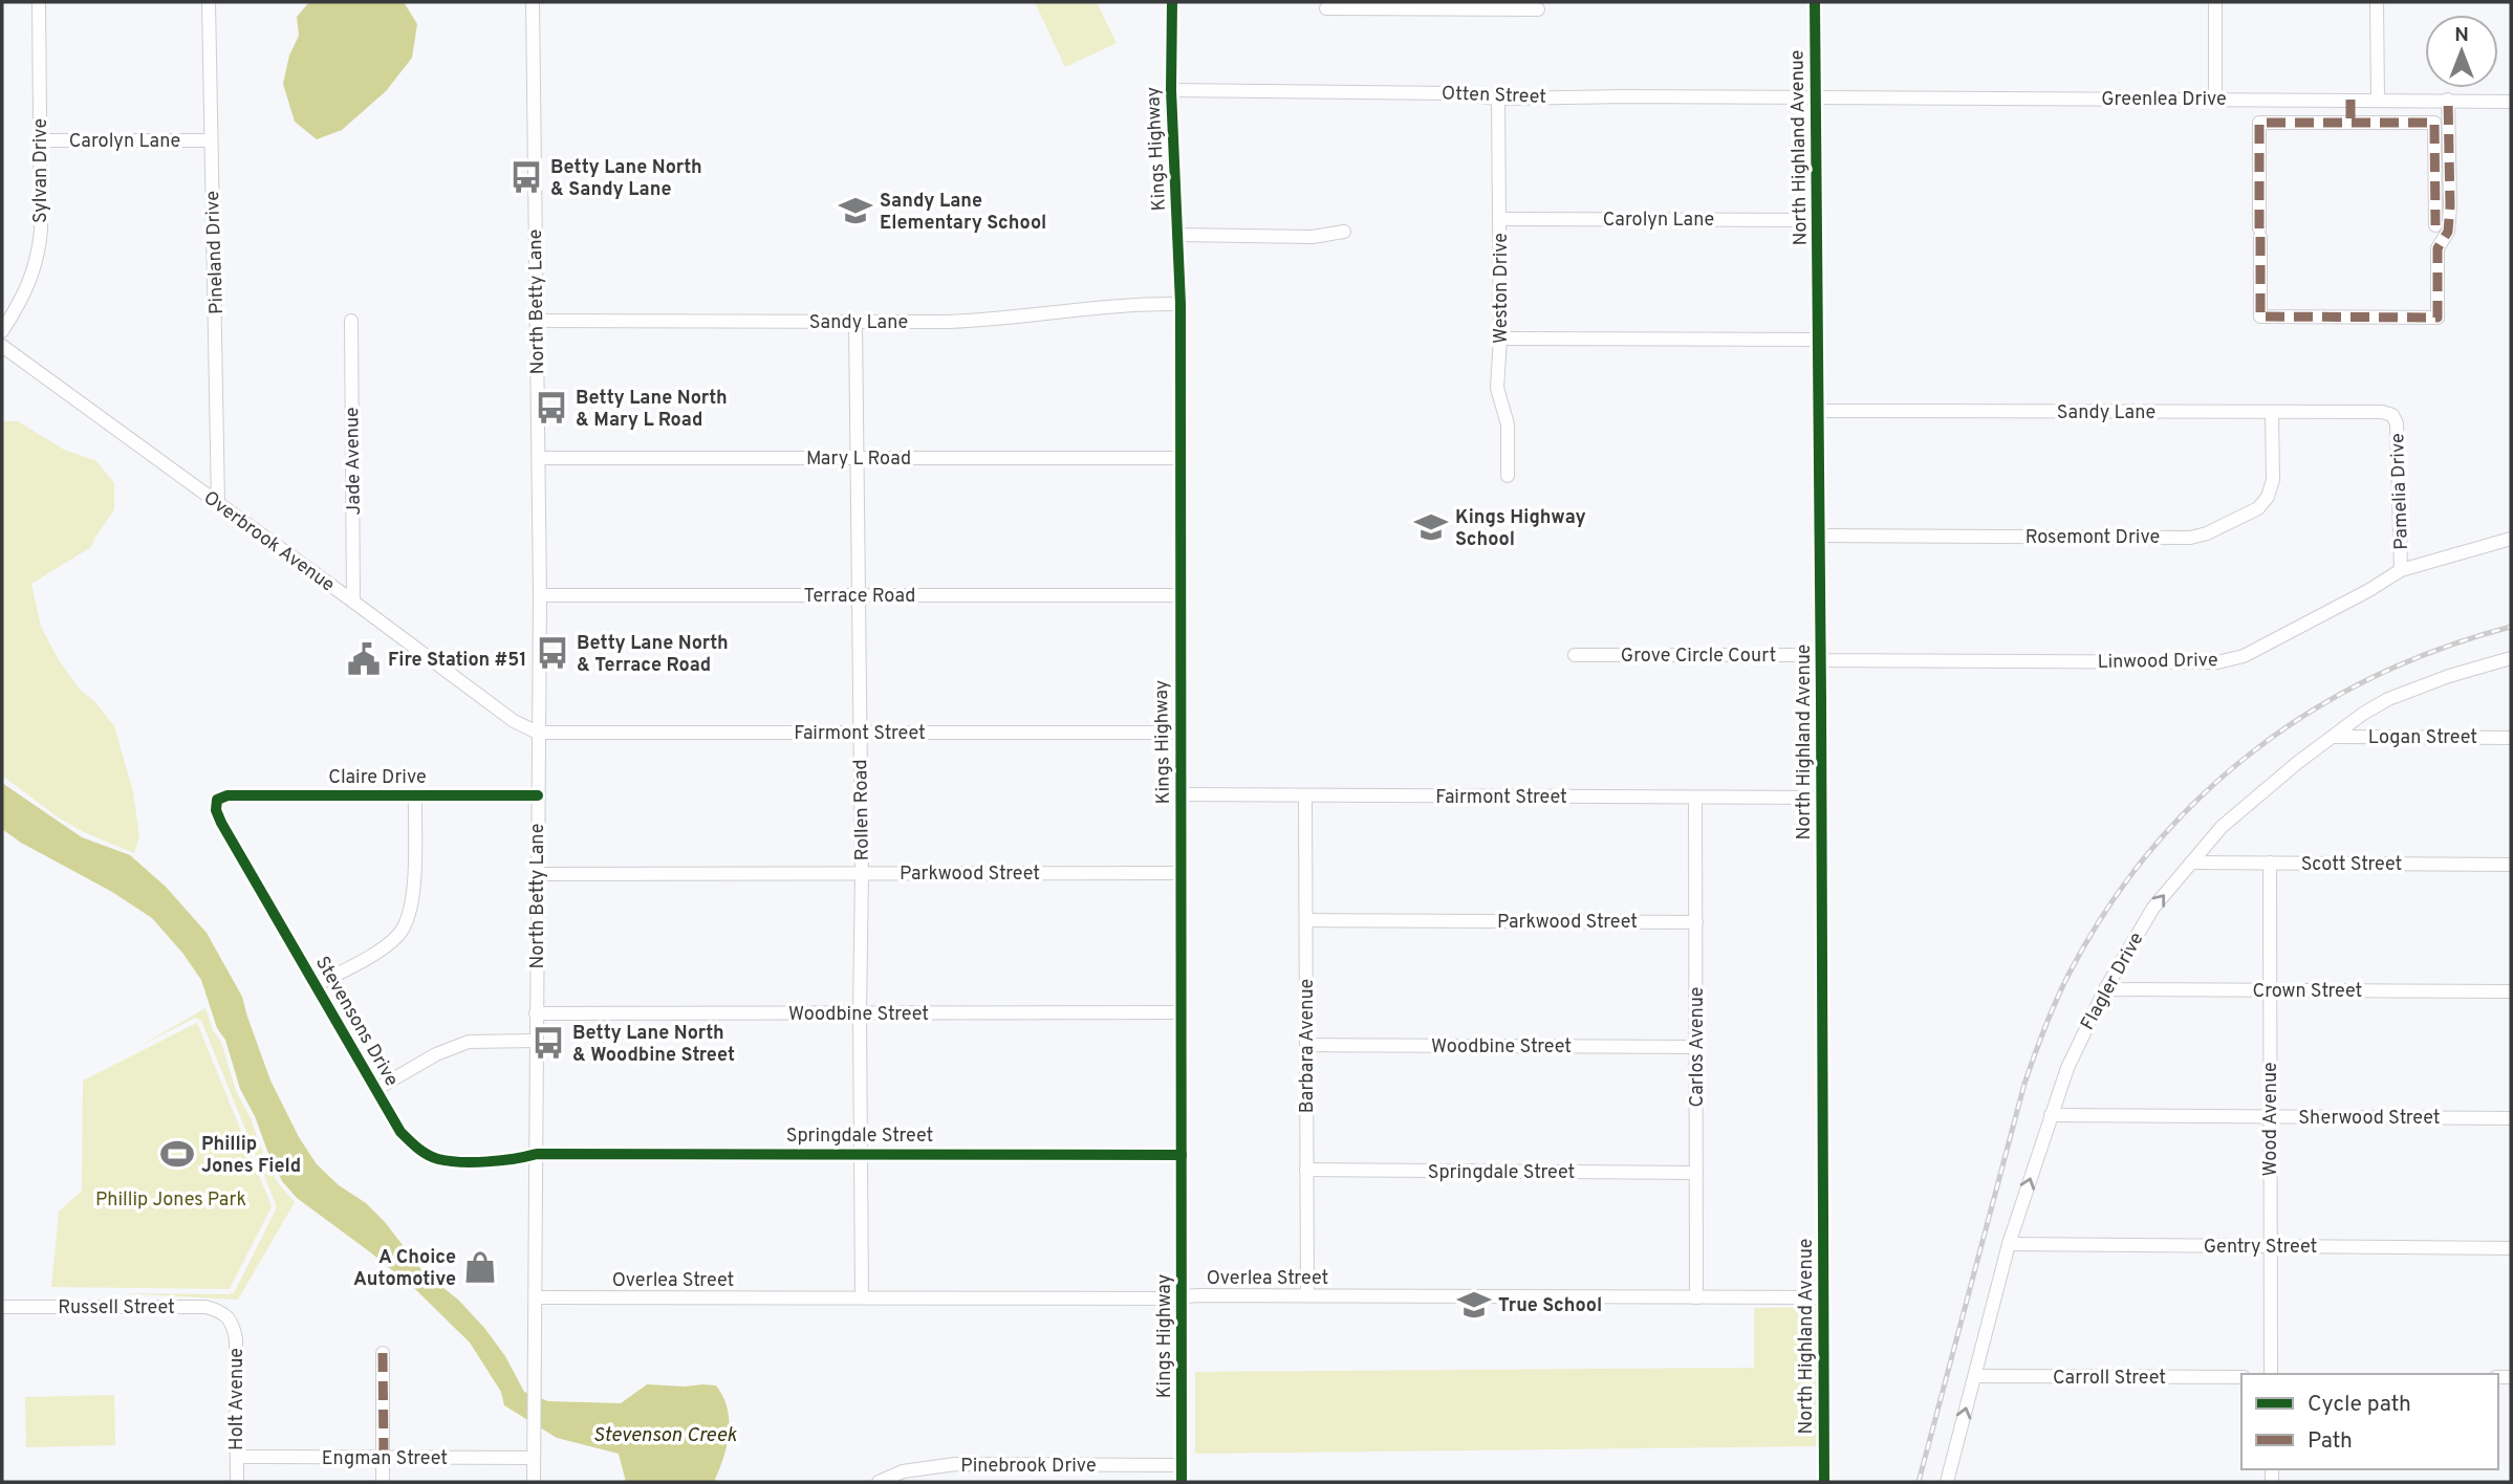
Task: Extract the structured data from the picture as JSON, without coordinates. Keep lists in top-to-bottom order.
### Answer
{
  "streets": {
    "street": [
      "Otten Street",
      "Greenlea Drive",
      "Carolyn Lane",
      "North Highland Avenue",
      "Kings Highway",
      "Sylvan Drive",
      "Pineland Drive",
      "Weston Drive",
      "North Betty Lane",
      "Sandy Lane",
      "Mary L Road",
      "Jade Avenue",
      "Pamelia Drive",
      "Rosemont Drive",
      "Overbrook Avenue",
      "Terrace Road",
      "Grove Circle Court",
      "Linwood Drive",
      "Fairmont Street",
      "Logan Street",
      "Claire Drive",
      "Rollen Road",
      "Scott Street",
      "Parkwood Street",
      "Flagler Drive",
      "Crown Street",
      "Woodbine Street",
      "Stevensons Drive",
      "Barbara Avenue",
      "Carlos Avenue",
      "Sherwood Street",
      "Wood Avenue",
      "Springdale Street",
      "Gentry Street",
      "Overlea Street",
      "Russell Street",
      "Carroll Street",
      "Holt Avenue",
      "Engman Street",
      "Pinebrook Drive"
    ]
  },
  "crossings": [
    ["Otten Street", "Greenlea Drive"],
    ["Otten Street", "North Highland Avenue"],
    ["Otten Street", "Kings Highway"],
    ["Otten Street", "Weston Drive"],
    ["Greenlea Drive", "North Highland Avenue"],
    ["Carolyn Lane", "North Highland Avenue"],
    ["Carolyn Lane", "Sylvan Drive"],
    ["Carolyn Lane", "Pineland Drive"],
    ["Carolyn Lane", "Weston Drive"],
    ["North Highland Avenue", "Sandy Lane"],
    ["North Highland Avenue", "Rosemont Drive"],
    ["North Highland Avenue", "Grove Circle Court"],
    ["North Highland Avenue", "Linwood Drive"],
    ["North Highland Avenue", "Fairmont Street"],
    ["North Highland Avenue", "Overlea Street"],
    ["Kings Highway", "Sandy Lane"],
    ["Kings Highway", "Mary L Road"],
    ["Kings Highway", "Terrace Road"],
    ["Kings Highway", "Fairmont Street"],
    ["Kings Highway", "Parkwood Street"],
    ["Kings Highway", "Woodbine Street"],
    ["Kings Highway", "Springdale Street"],
    ["Kings Highway", "Overlea Street"],
    ["Kings Highway", "Pinebrook Drive"],
    ["Pineland Drive", "Overbrook Avenue"],
    ["North Betty Lane", "Sandy Lane"],
    ["North Betty Lane", "Mary L Road"],
    ["North Betty Lane", "Overbrook Avenue"],
    ["North Betty Lane", "Terrace Road"],
    ["North Betty Lane", "Fairmont Street"],
    ["North Betty Lane", "Claire Drive"],
    ["North Betty Lane", "Parkwood Street"],
    ["North Betty Lane", "Woodbine Street"],
    ["North Betty Lane", "Stevensons Drive"],
    ["North Betty Lane", "Springdale Street"],
    ["North Betty Lane", "Overlea Street"],
    ["North Betty Lane", "Engman Street"],
    ["Sandy Lane", "Pamelia Drive"],
    ["Sandy Lane", "Rosemont Drive"],
    ["Sandy Lane", "Rollen Road"],
    ["Mary L Road", "Rollen Road"],
    ["Jade Avenue", "Overbrook Avenue"],
    ["Pamelia Drive", "Linwood Drive"],
    ["Overbrook Avenue", "Fairmont Street"],
    ["Terrace Road", "Rollen Road"],
    ["Grove Circle Court", "Linwood Drive"],
    ["Fairmont Street", "Rollen Road"],
    ["Fairmont Street", "Barbara Avenue"],
    ["Fairmont Street", "Carlos Avenue"],
    ["Logan Street", "Flagler Drive"],
    ["Claire Drive", "Stevensons Drive"],
    ["Rollen Road", "Parkwood Street"],
    ["Rollen Road", "Woodbine Street"],
    ["Rollen Road", "Springdale Street"],
    ["Rollen Road", "Overlea Street"],
    ["Scott Street", "Flagler Drive"],
    ["Scott Street", "Wood Avenue"],
    ["Parkwood Street", "Barbara Avenue"],
    ["Parkwood Street", "Carlos Avenue"],
    ["Flagler Drive", "Crown Street"],
    ["Flagler Drive", "Sherwood Street"],
    ["Flagler Drive", "Gentry Street"],
    ["Flagler Drive", "Carroll Street"],
    ["Crown Street", "Wood Avenue"],
    ["Woodbine Street", "Barbara Avenue"],
    ["Woodbine Street", "Carlos Avenue"],
    ["Stevensons Drive", "Springdale Street"],
    ["Barbara Avenue", "Springdale Street"],
    ["Barbara Avenue", "Overlea Street"],
    ["Carlos Avenue", "Springdale Street"],
    ["Carlos Avenue", "Overlea Street"],
    ["Sherwood Street", "Wood Avenue"],
    ["Wood Avenue", "Gentry Street"],
    ["Russell Street", "Holt Avenue"],
    ["Holt Avenue", "Engman Street"]
  ],
  "one_way": ["Flagler Drive"],
  "water": ["Stevenson Creek"],
  "parks": ["Phillip Jones Park"],
  "places": {
    "bus stop": [
      "Betty Lane North & Sandy Lane",
      "Betty Lane North & Mary L Road",
      "Betty Lane North & Terrace Road",
      "Betty Lane North & Woodbine Street"
    ],
    "school or university": ["Sandy Lane Elementary School", "Kings Highway School", "True School"],
    "public building": ["Fire Station #51"],
    "sports": ["Phillip Jones Field"],
    "shop": ["A Choice Automotive"]
  },
  "legend": ["Cycle path", "Path"],
  "north": "top"
}
